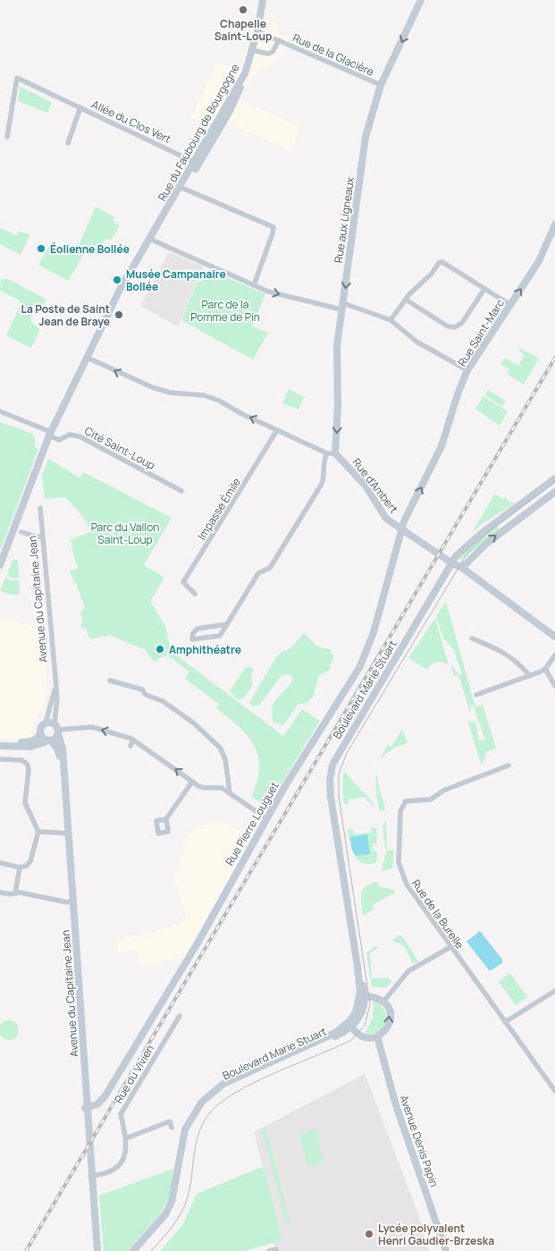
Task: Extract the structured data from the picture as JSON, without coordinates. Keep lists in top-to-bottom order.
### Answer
{
  "streets": {
    "main road": [
      "Rue du Faubourg de Bourgogne",
      "Rue aux Ligneaux",
      "Rue Saint-Marc",
      "Rue d'Ambert",
      "Avenue du Capitaine Jean",
      "Boulevard Marie Stuart",
      "Rue Pierre Louguet",
      "Avenue Denis Papin"
    ],
    "street": [
      "Rue de la Glacière",
      "Allée du Clos Vert",
      "Cité Saint-Loup",
      "Impasse Émile",
      "Rue de la Burelle",
      "Rue du Vivien"
    ]
  },
  "crossings": [
    ["Rue de la Glacière", "Rue du Faubourg de Bourgogne"],
    ["Rue de la Glacière", "Rue aux Ligneaux"],
    ["Allée du Clos Vert", "Rue du Faubourg de Bourgogne"],
    ["Rue du Faubourg de Bourgogne", "Cité Saint-Loup"],
    ["Rue aux Ligneaux", "Rue d'Ambert"],
    ["Rue Saint-Marc", "Rue d'Ambert"],
    ["Rue Saint-Marc", "Rue Pierre Louguet"],
    ["Rue d'Ambert", "Boulevard Marie Stuart"],
    ["Rue d'Ambert", "Rue Pierre Louguet"],
    ["Avenue du Capitaine Jean", "Rue Pierre Louguet"],
    ["Avenue du Capitaine Jean", "Rue du Vivien"],
    ["Boulevard Marie Stuart", "Avenue Denis Papin"]
  ],
  "one_way": ["Rue aux Ligneaux", "Rue Saint-Marc"],
  "parks": ["Parc de la Pomme de Pin", "Parc du Vallon Saint-Loup"],
  "places": [
    "Chapelle Saint-Loup",
    "Éolienne Bollée",
    "Musée Campanaire Bollée",
    "La Poste de Saint Jean de Braye",
    "Amphithéatre",
    "Lycée polyvalent Henri Gaudier-Brzeska"
  ]
}
